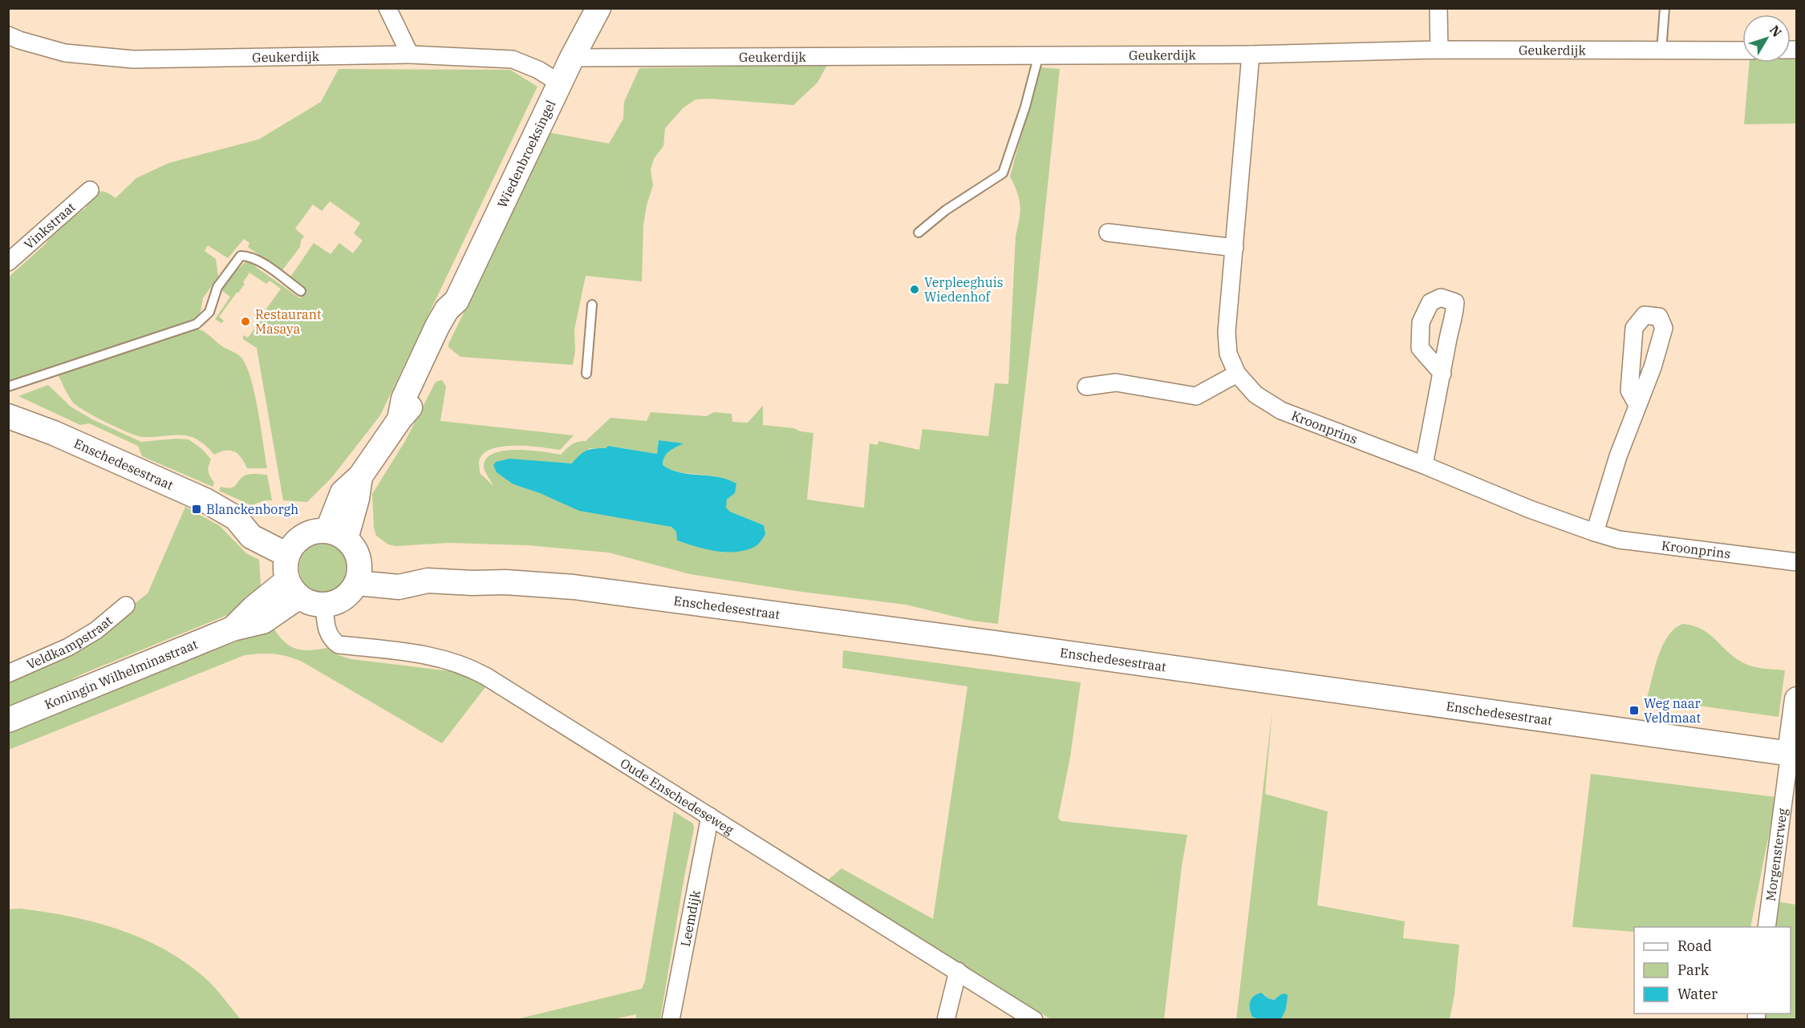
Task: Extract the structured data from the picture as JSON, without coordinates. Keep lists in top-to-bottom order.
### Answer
{
  "streets": {
    "main road": ["Wiedenbroeksingel", "Enschedesestraat", "Koningin Wilhelminastraat"],
    "street": [
      "Geukerdijk",
      "Vinkstraat",
      "Kroonprins",
      "Veldkampstraat",
      "Oude Enschedeseweg",
      "Morgensterweg",
      "Leemdijk"
    ]
  },
  "crossings": [
    ["Geukerdijk", "Wiedenbroeksingel"],
    ["Geukerdijk", "Kroonprins"],
    ["Wiedenbroeksingel", "Enschedesestraat"],
    ["Wiedenbroeksingel", "Koningin Wilhelminastraat"],
    ["Wiedenbroeksingel", "Oude Enschedeseweg"],
    ["Enschedesestraat", "Koningin Wilhelminastraat"],
    ["Enschedesestraat", "Oude Enschedeseweg"],
    ["Enschedesestraat", "Morgensterweg"],
    ["Koningin Wilhelminastraat", "Oude Enschedeseweg"],
    ["Oude Enschedeseweg", "Leemdijk"]
  ],
  "places": {
    "other": ["Verpleeghuis Wiedenhof", "Restaurant Masaya"],
    "transit": ["Blanckenborgh", "Weg naar Veldmaat"]
  },
  "legend": ["Road", "Park", "Water"],
  "north": "top right"
}
